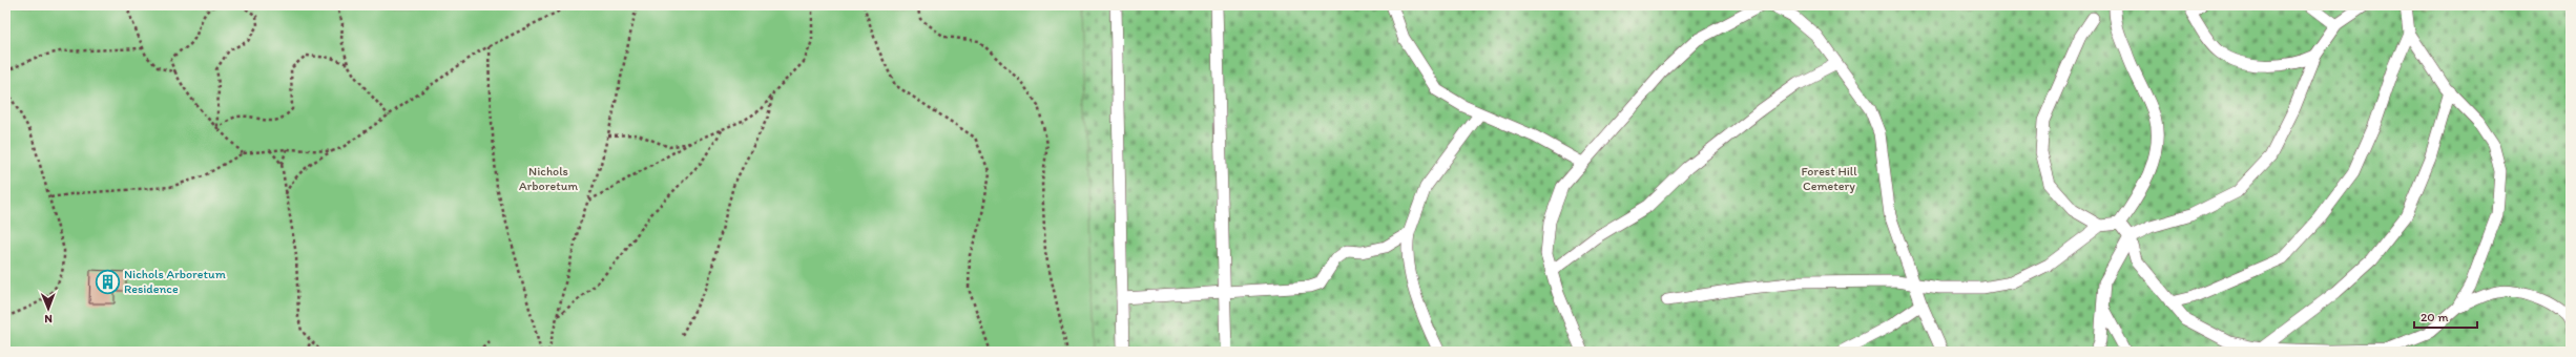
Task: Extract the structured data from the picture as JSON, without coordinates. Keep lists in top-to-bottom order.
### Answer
{
  "parks": ["Nichols Arboretum", "Forest Hill Cemetery"],
  "places": {
    "building": ["Nichols Arboretum Residence"]
  },
  "scale_bar": "20 m",
  "north": "bottom"
}
